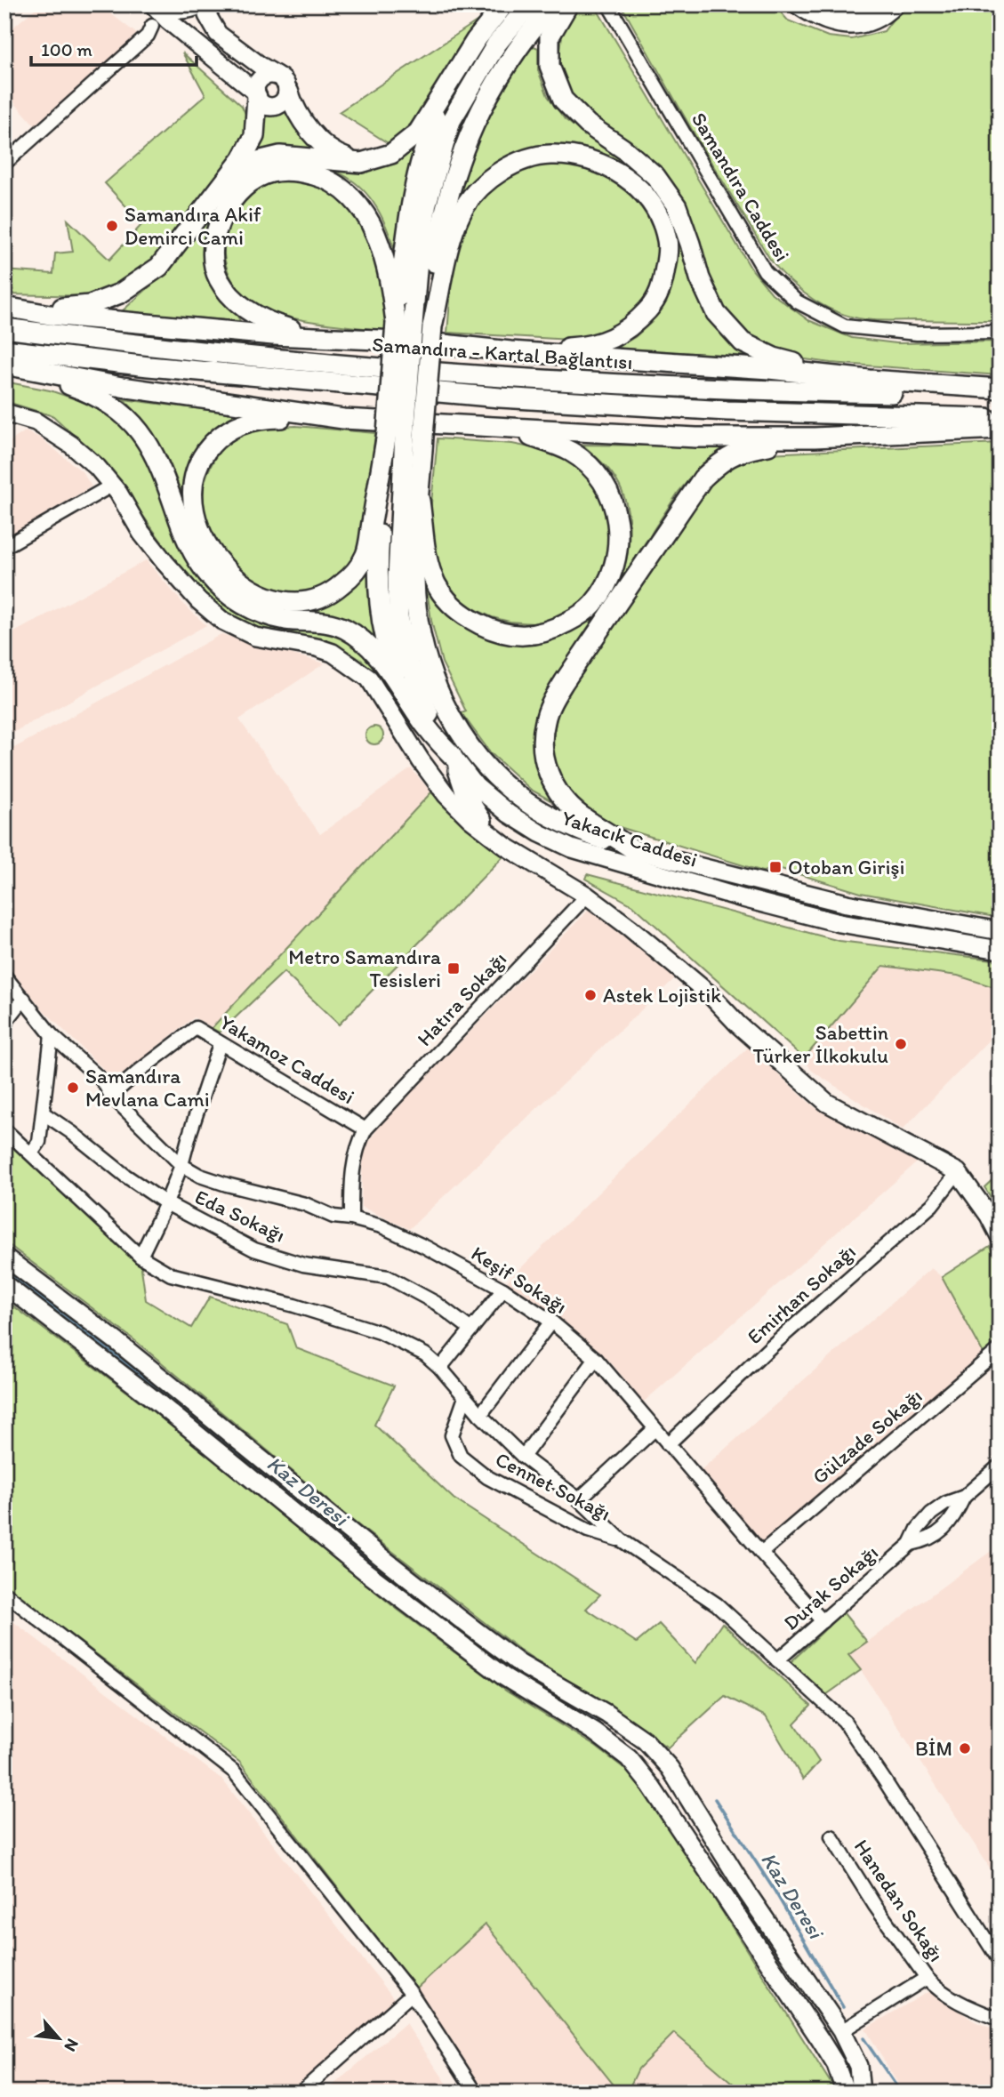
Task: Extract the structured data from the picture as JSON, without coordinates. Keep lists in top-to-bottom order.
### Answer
{
  "streets": {
    "highway": ["Samandıra - Kartal Bağlantısı", "Yakacık Caddesi"],
    "street": [
      "Samandıra Caddesi",
      "Hatıra Sokağı",
      "Yakamoz Caddesi",
      "Eda Sokağı",
      "Keşif Sokağı",
      "Emirhan Sokağı",
      "Gülzade Sokağı",
      "Cennet Sokağı",
      "Durak Sokağı",
      "Hanedan Sokağı"
    ]
  },
  "crossings": [
    ["Hatıra Sokağı", "Yakamoz Caddesi"],
    ["Yakamoz Caddesi", "Keşif Sokağı"],
    ["Keşif Sokağı", "Emirhan Sokağı"],
    ["Keşif Sokağı", "Gülzade Sokağı"],
    ["Keşif Sokağı", "Durak Sokağı"]
  ],
  "water": ["Kaz Deresi"],
  "places": {
    "other": [
      "Samandıra Akif Demirci Cami",
      "Astek Lojistik",
      "Sabettin Türker İlkokulu",
      "Samandıra Mevlana Cami",
      "BİM"
    ],
    "transit": ["Otoban Girişi", "Metro Samandıra Tesisleri"]
  },
  "scale_bar": "100 m",
  "north": "bottom right"
}
